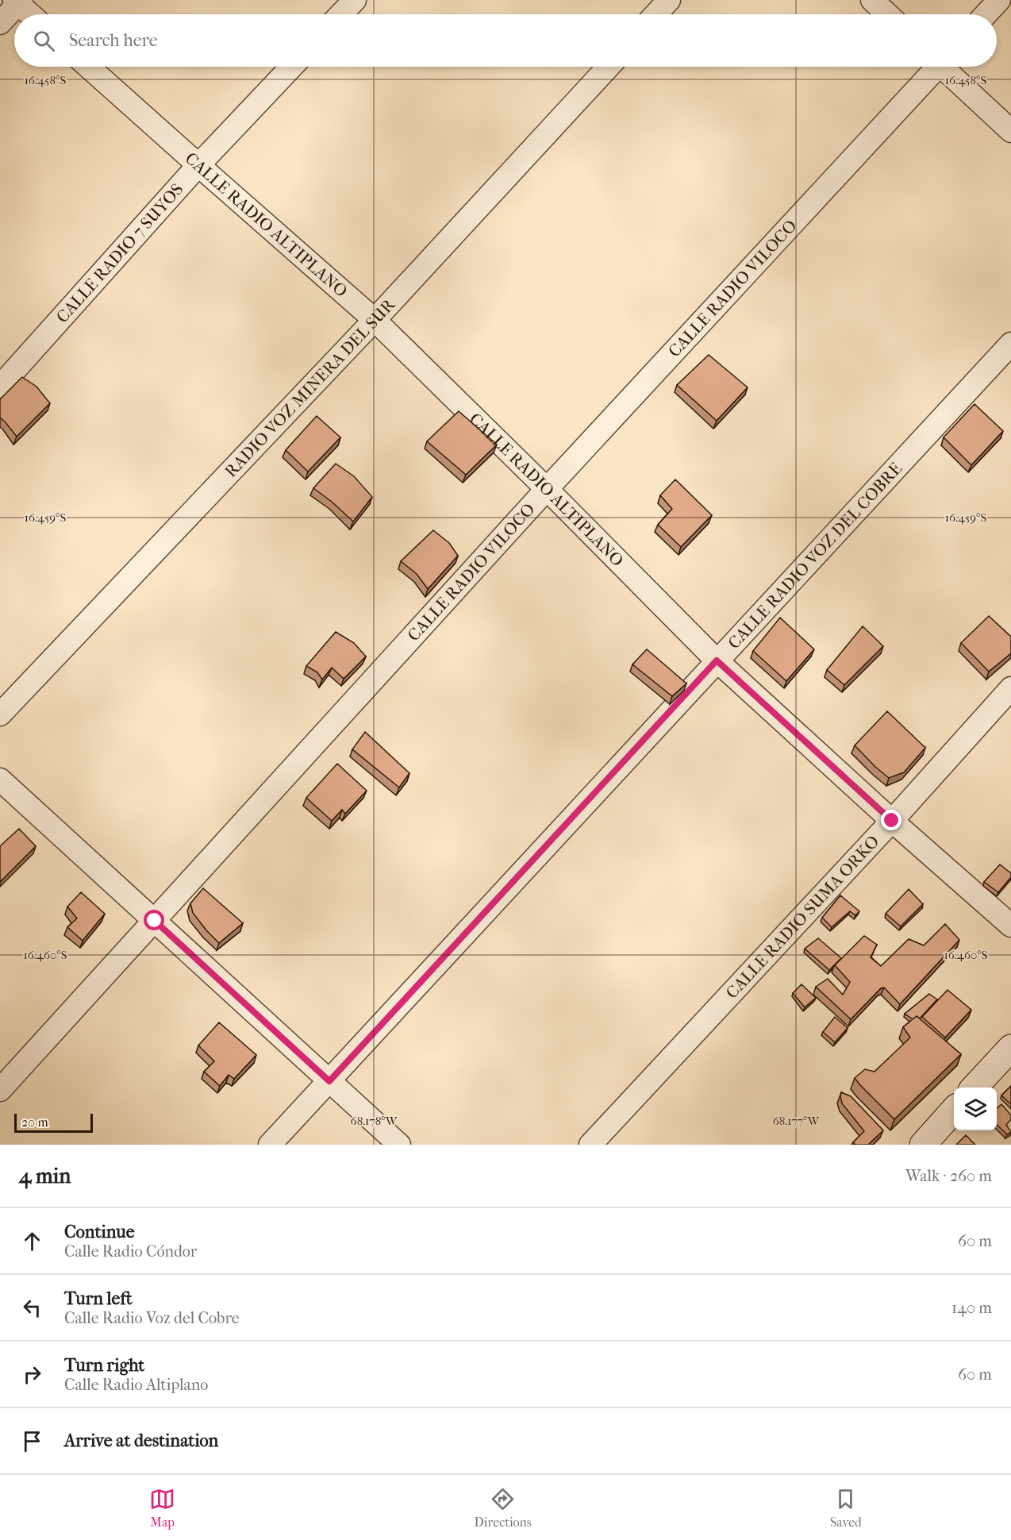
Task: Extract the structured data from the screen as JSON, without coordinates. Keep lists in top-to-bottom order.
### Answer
{
  "streets": {
    "street": [
      "CALLE RADIO ALTIPLANO",
      "CALLE RADIO 7 SUYOS",
      "CALLE RADIO VILOCO",
      "RADIO VOZ MINERA DEL SUR",
      "CALLE RADIO VOZ DEL COBRE",
      "CALLE RADIO SUMA ORKO"
    ]
  },
  "crossings": [
    ["CALLE RADIO ALTIPLANO", "CALLE RADIO 7 SUYOS"],
    ["CALLE RADIO ALTIPLANO", "CALLE RADIO VILOCO"],
    ["CALLE RADIO ALTIPLANO", "RADIO VOZ MINERA DEL SUR"],
    ["CALLE RADIO ALTIPLANO", "CALLE RADIO VOZ DEL COBRE"],
    ["CALLE RADIO ALTIPLANO", "CALLE RADIO SUMA ORKO"]
  ],
  "scale_bar": "20 m",
  "page": {
    "search": "Search here",
    "scale": "20 m",
    "heading": ["4 min", "Walk · 260 m"],
    "list": [
      ["Continue", "Calle Radio Cóndor", "60 m"],
      ["Turn left", "Calle Radio Voz del Cobre", "140 m"],
      ["Turn right", "Calle Radio Altiplano", "60 m"],
      "Arrive at destination"
    ],
    "nav": ["Map", "Directions", "Saved"]
  },
  "coordinates": [
    "16.458°S",
    "16.459°S",
    "16.460°S",
    "68.178°W",
    "68.177°W"
  ]
}
